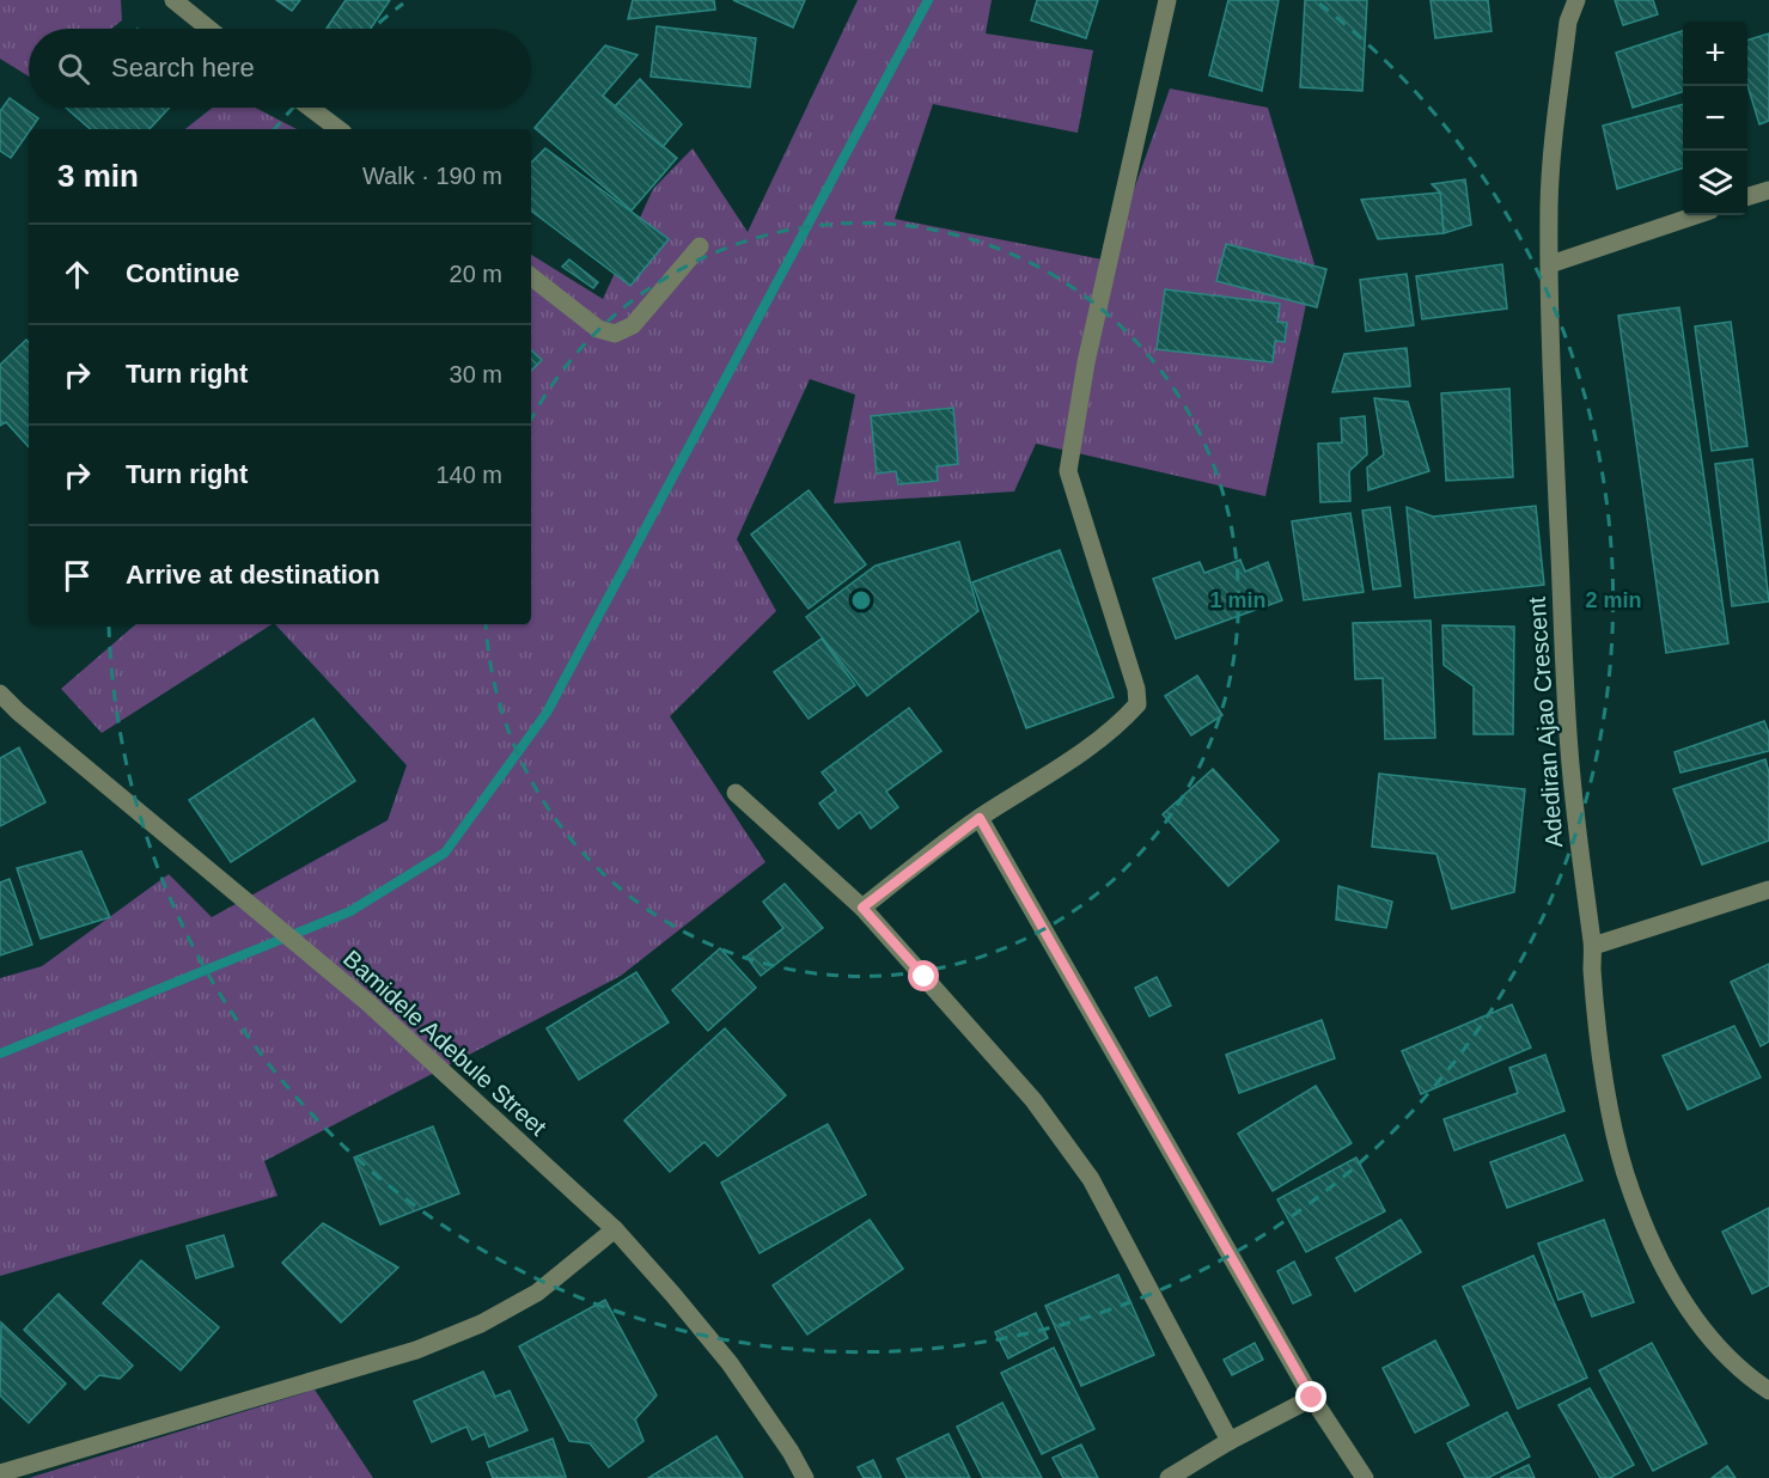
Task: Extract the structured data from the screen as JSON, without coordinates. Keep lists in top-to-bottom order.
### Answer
{
  "streets": {
    "street": ["Adediran Ajao Crescent", "Bamidele Adebule Street"]
  },
  "page": {
    "map_buttons": ["+", "−"],
    "search": "Search here",
    "heading": ["3 min", "Walk · 190 m"],
    "list": [
      ["Continue", "20 m"],
      ["Turn right", "30 m"],
      ["Turn right", "140 m"],
      "Arrive at destination"
    ]
  },
  "rings": ["1 min", "2 min"]
}
